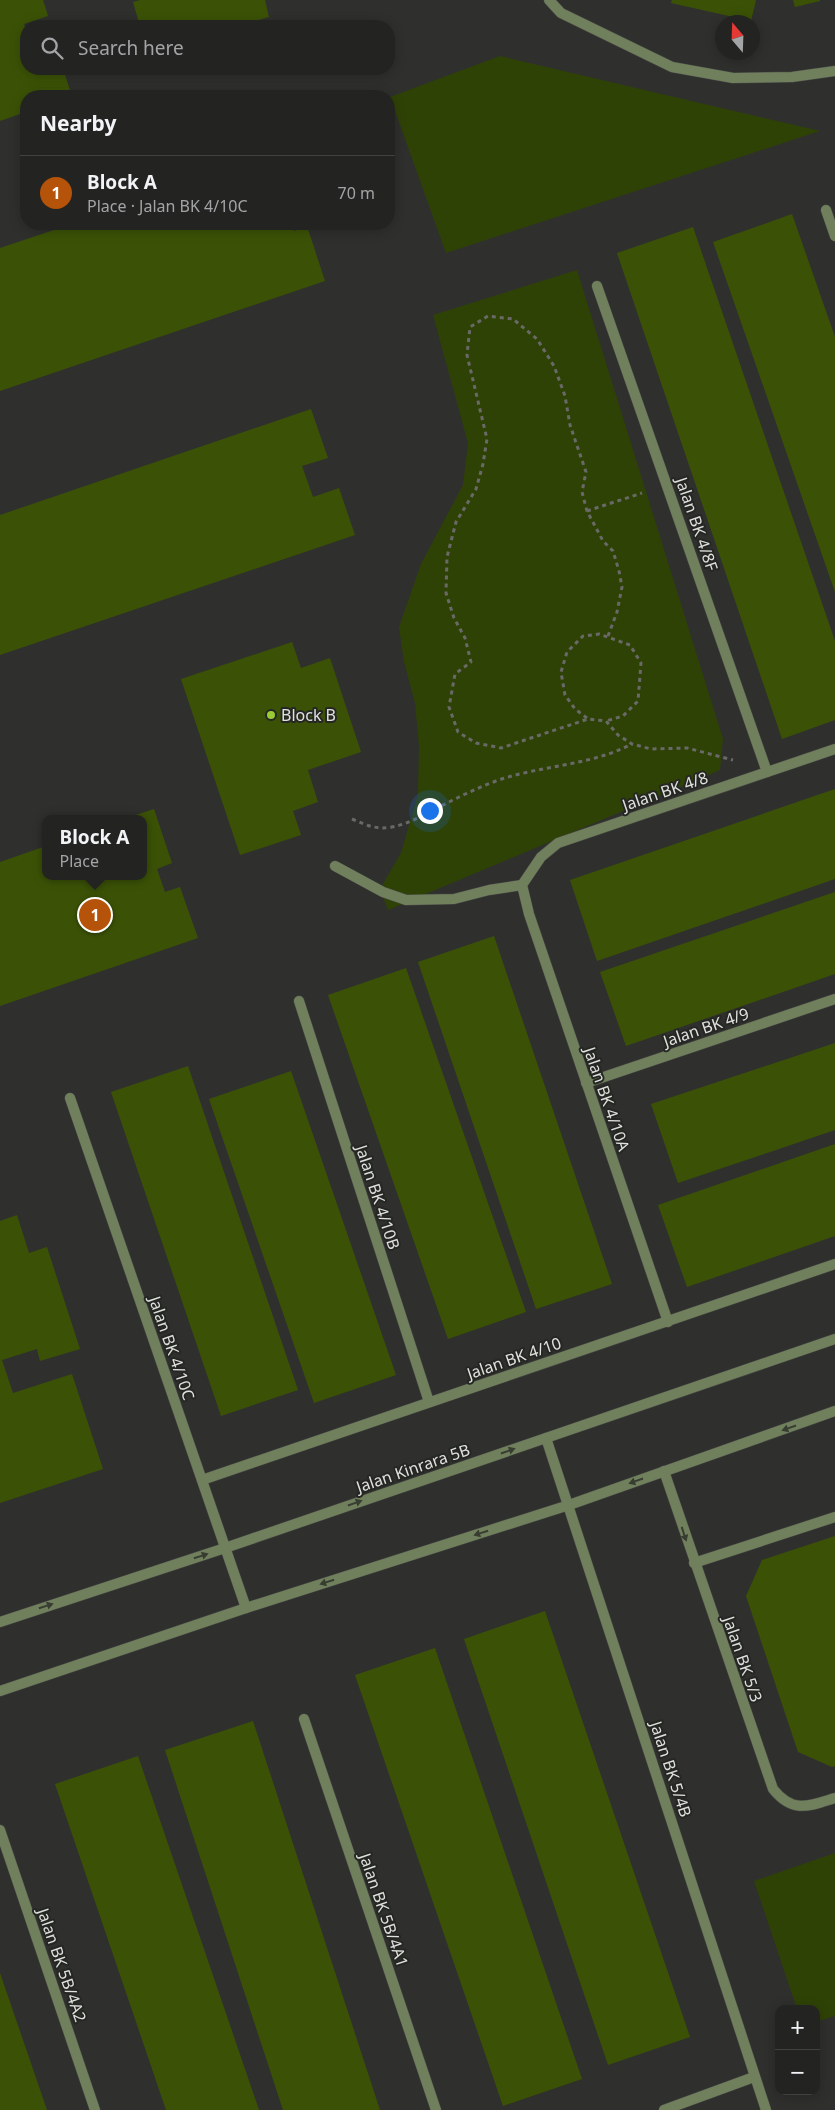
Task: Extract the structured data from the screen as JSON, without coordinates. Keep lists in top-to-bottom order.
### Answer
{
  "streets": {
    "street": [
      "Jalan BK 4/8F",
      "Jalan BK 4/8",
      "Jalan BK 4/9",
      "Jalan BK 4/10A",
      "Jalan BK 4/10B",
      "Jalan BK 4/10C",
      "Jalan BK 4/10",
      "Jalan Kinrara 5B",
      "Jalan BK 5/3",
      "Jalan BK 5/4B",
      "Jalan BK 5B/4A1",
      "Jalan BK 5B/4A2"
    ]
  },
  "crossings": [
    ["Jalan BK 4/8F", "Jalan BK 4/8"],
    ["Jalan BK 4/8", "Jalan BK 4/10A"],
    ["Jalan BK 4/9", "Jalan BK 4/10A"],
    ["Jalan BK 4/10A", "Jalan BK 4/10"],
    ["Jalan BK 4/10B", "Jalan BK 4/10"],
    ["Jalan BK 4/10C", "Jalan BK 4/10"],
    ["Jalan BK 4/10C", "Jalan Kinrara 5B"],
    ["Jalan Kinrara 5B", "Jalan BK 5/4B"]
  ],
  "places": ["Block B"],
  "north": "top",
  "page": {
    "search": "Search here",
    "heading": "Nearby",
    "list": [
      {
        "mark": "1",
        "name": "Block A",
        "note": "Place · Jalan BK 4/10C",
        "value": "70 m"
      }
    ],
    "popup": ["Block A", "Place"],
    "pins": "1",
    "map_buttons": ["+", "−"]
  }
}
